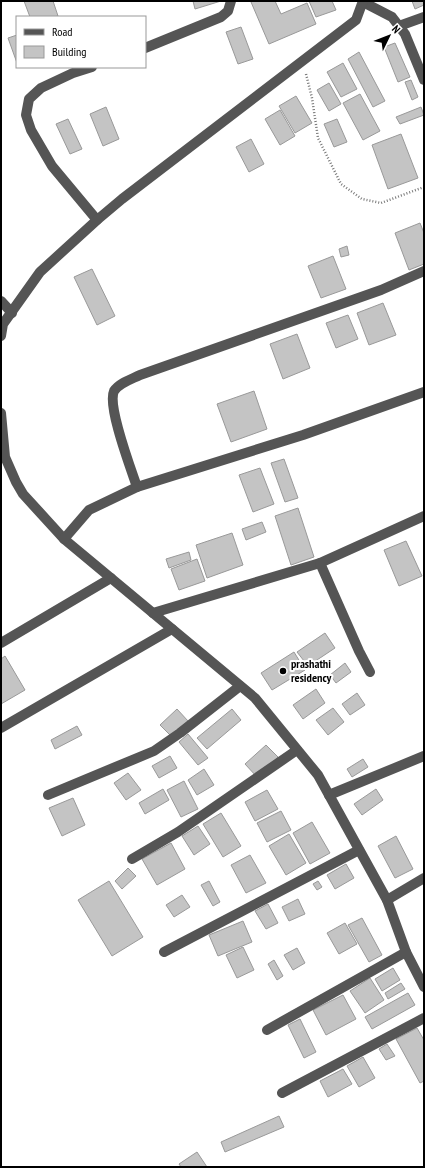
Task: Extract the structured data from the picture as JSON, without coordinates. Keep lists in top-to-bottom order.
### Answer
{
  "places": ["prashathi residency"],
  "legend": ["Road", "Building"],
  "north": "top right"
}
